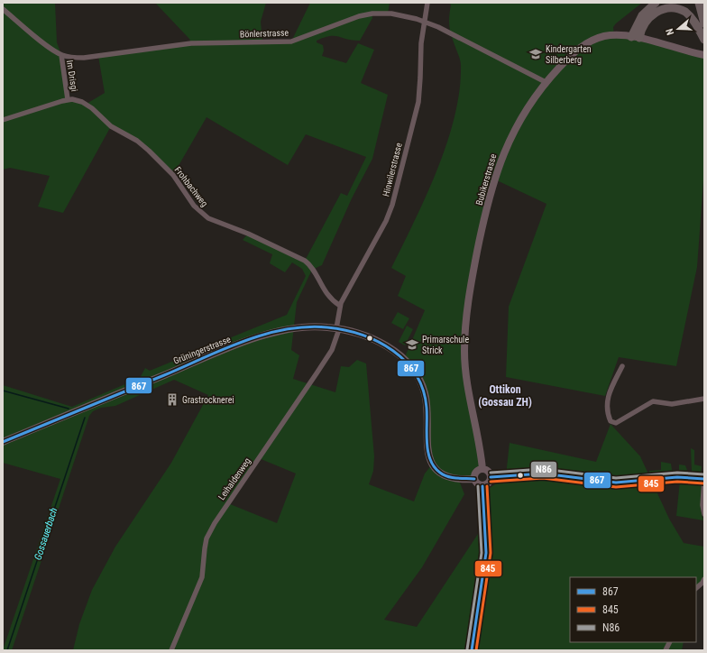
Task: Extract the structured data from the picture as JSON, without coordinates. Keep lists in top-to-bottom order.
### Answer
{
  "streets": {
    "main road": ["Bubikerstrasse", "Grüningerstrasse"],
    "street": [
      "Bönlerstrasse",
      "Im Drisgi",
      "Hinwilerstrasse",
      "Frohbachweg",
      "Leihaldenweg"
    ]
  },
  "crossings": [
    ["Bönlerstrasse", "Im Drisgi"],
    ["Bönlerstrasse", "Hinwilerstrasse"],
    ["Bönlerstrasse", "Bubikerstrasse"],
    ["Im Drisgi", "Frohbachweg"],
    ["Hinwilerstrasse", "Frohbachweg"],
    ["Hinwilerstrasse", "Grüningerstrasse"],
    ["Hinwilerstrasse", "Leihaldenweg"],
    ["Bubikerstrasse", "Grüningerstrasse"],
    ["Grüningerstrasse", "Leihaldenweg"]
  ],
  "districts": ["Ottikon (Gossau ZH)"],
  "water": ["Gossauerbach"],
  "places": {
    "school or university": ["Kindergarten Silberberg", "Primarschule Strick"],
    "building": ["Grastrocknerei"]
  },
  "lines": ["transit line 867", "transit line N86", "transit line 845"],
  "legend": ["867", "845", "N86"],
  "north": "left"
}
